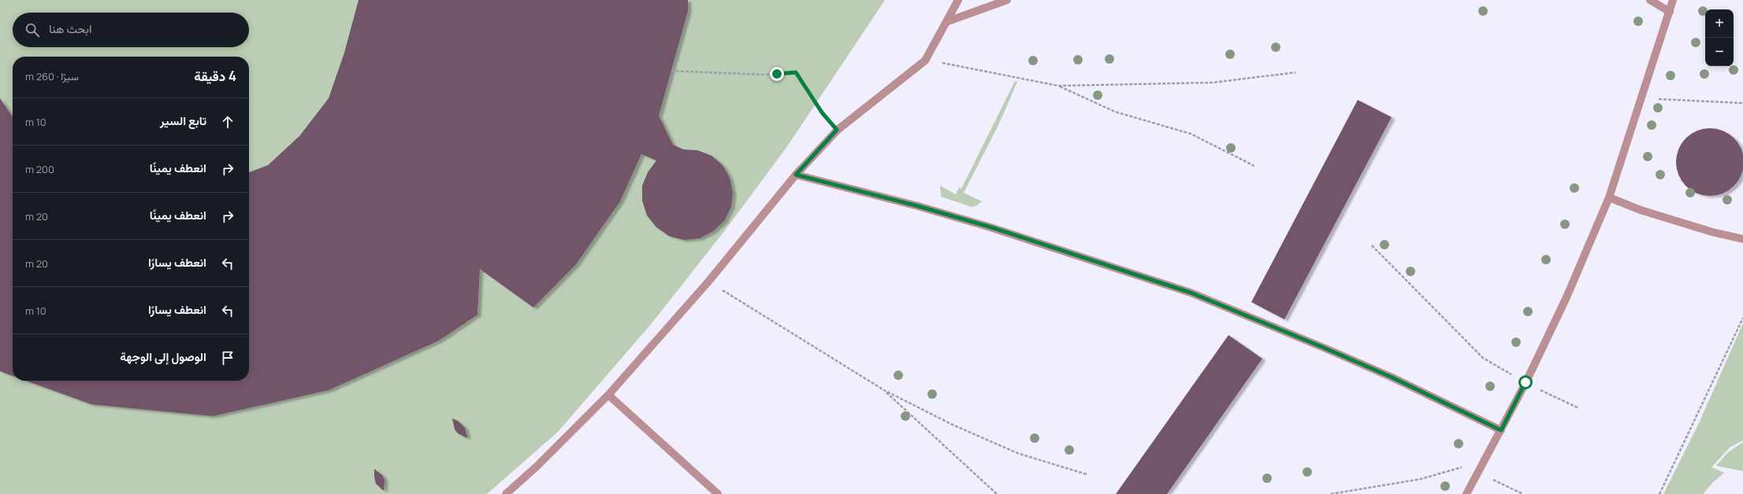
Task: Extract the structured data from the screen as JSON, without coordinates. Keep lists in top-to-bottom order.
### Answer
{
  "page": {
    "map_buttons": ["+", "−"],
    "search": "ابحث هنا",
    "heading": ["4 دقيقة", "سيرًا · 260 m"],
    "list": [
      ["تابع السير", "10 m"],
      ["انعطف يمينًا", "200 m"],
      ["انعطف يمينًا", "20 m"],
      ["انعطف يسارًا", "20 m"],
      ["انعطف يسارًا", "10 m"],
      "الوصول إلى الوجهة"
    ]
  }
}
